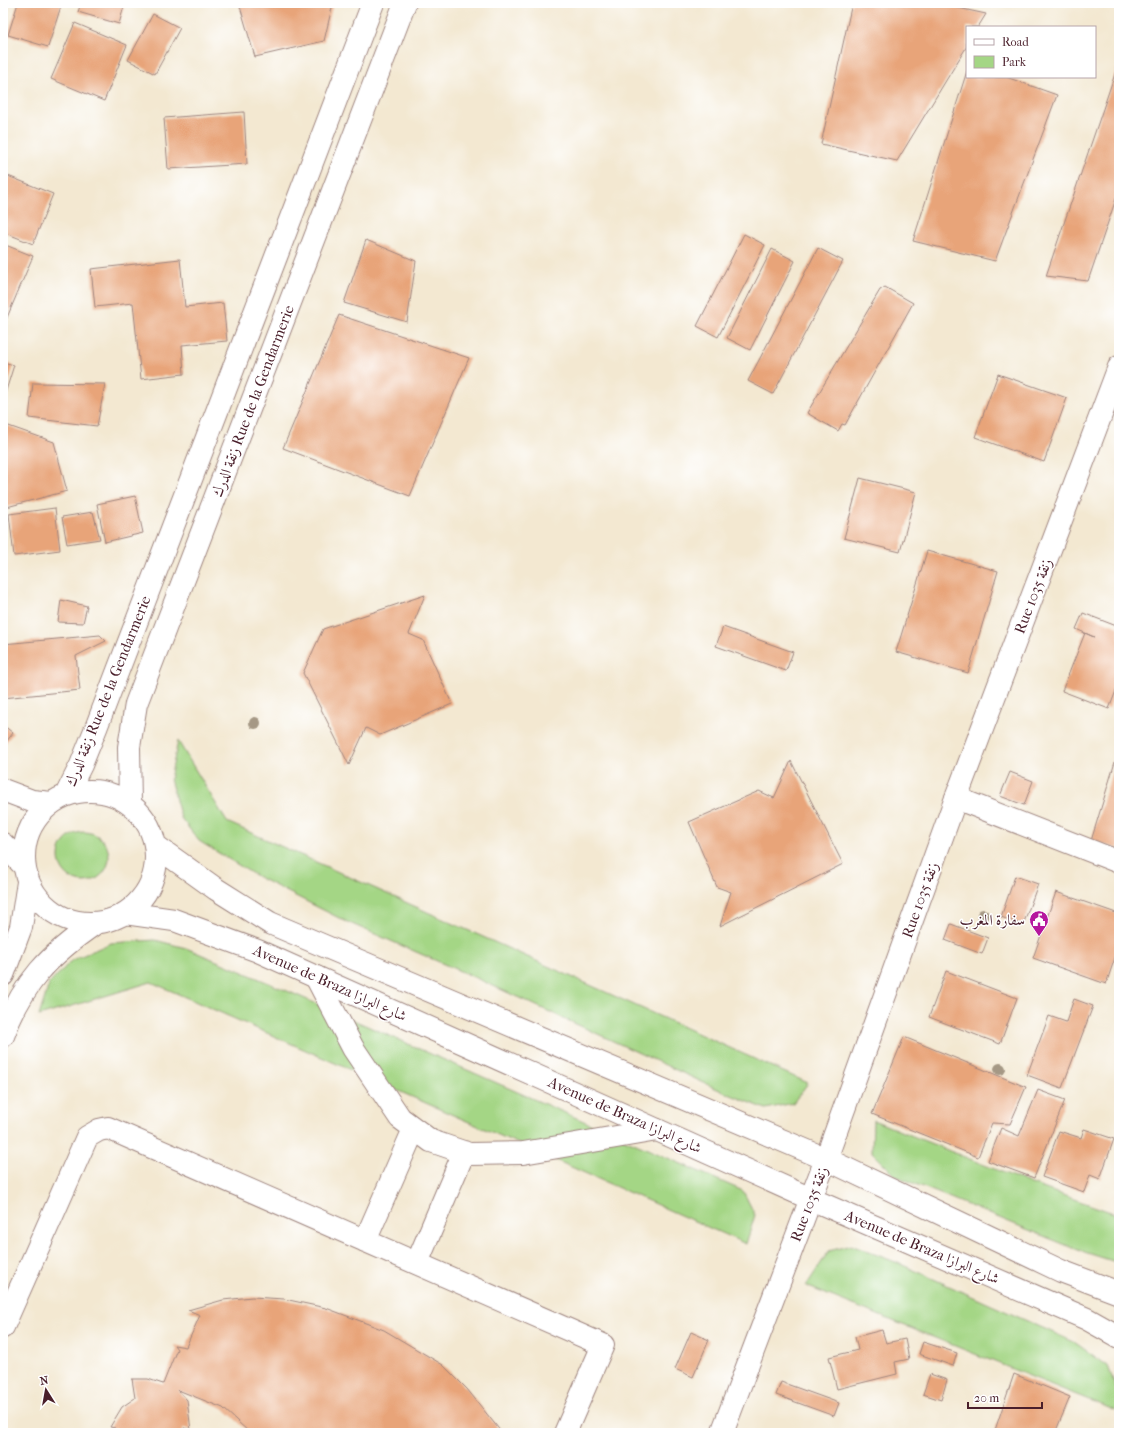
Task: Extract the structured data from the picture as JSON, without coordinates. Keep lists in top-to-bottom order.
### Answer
{
  "streets": {
    "main road": ["زنقة الدرك Rue de la Gendarmerie", "Rue 1035 زنقة", "Avenue de Braza شارع البرازا"]
  },
  "crossings": [
    ["زنقة الدرك Rue de la Gendarmerie", "Avenue de Braza شارع البرازا"],
    ["Rue 1035 زنقة", "Avenue de Braza شارع البرازا"]
  ],
  "places": {
    "public building": ["سفارة المغرب"]
  },
  "legend": ["Road", "Park"],
  "scale_bar": "20 m",
  "north": "top"
}
